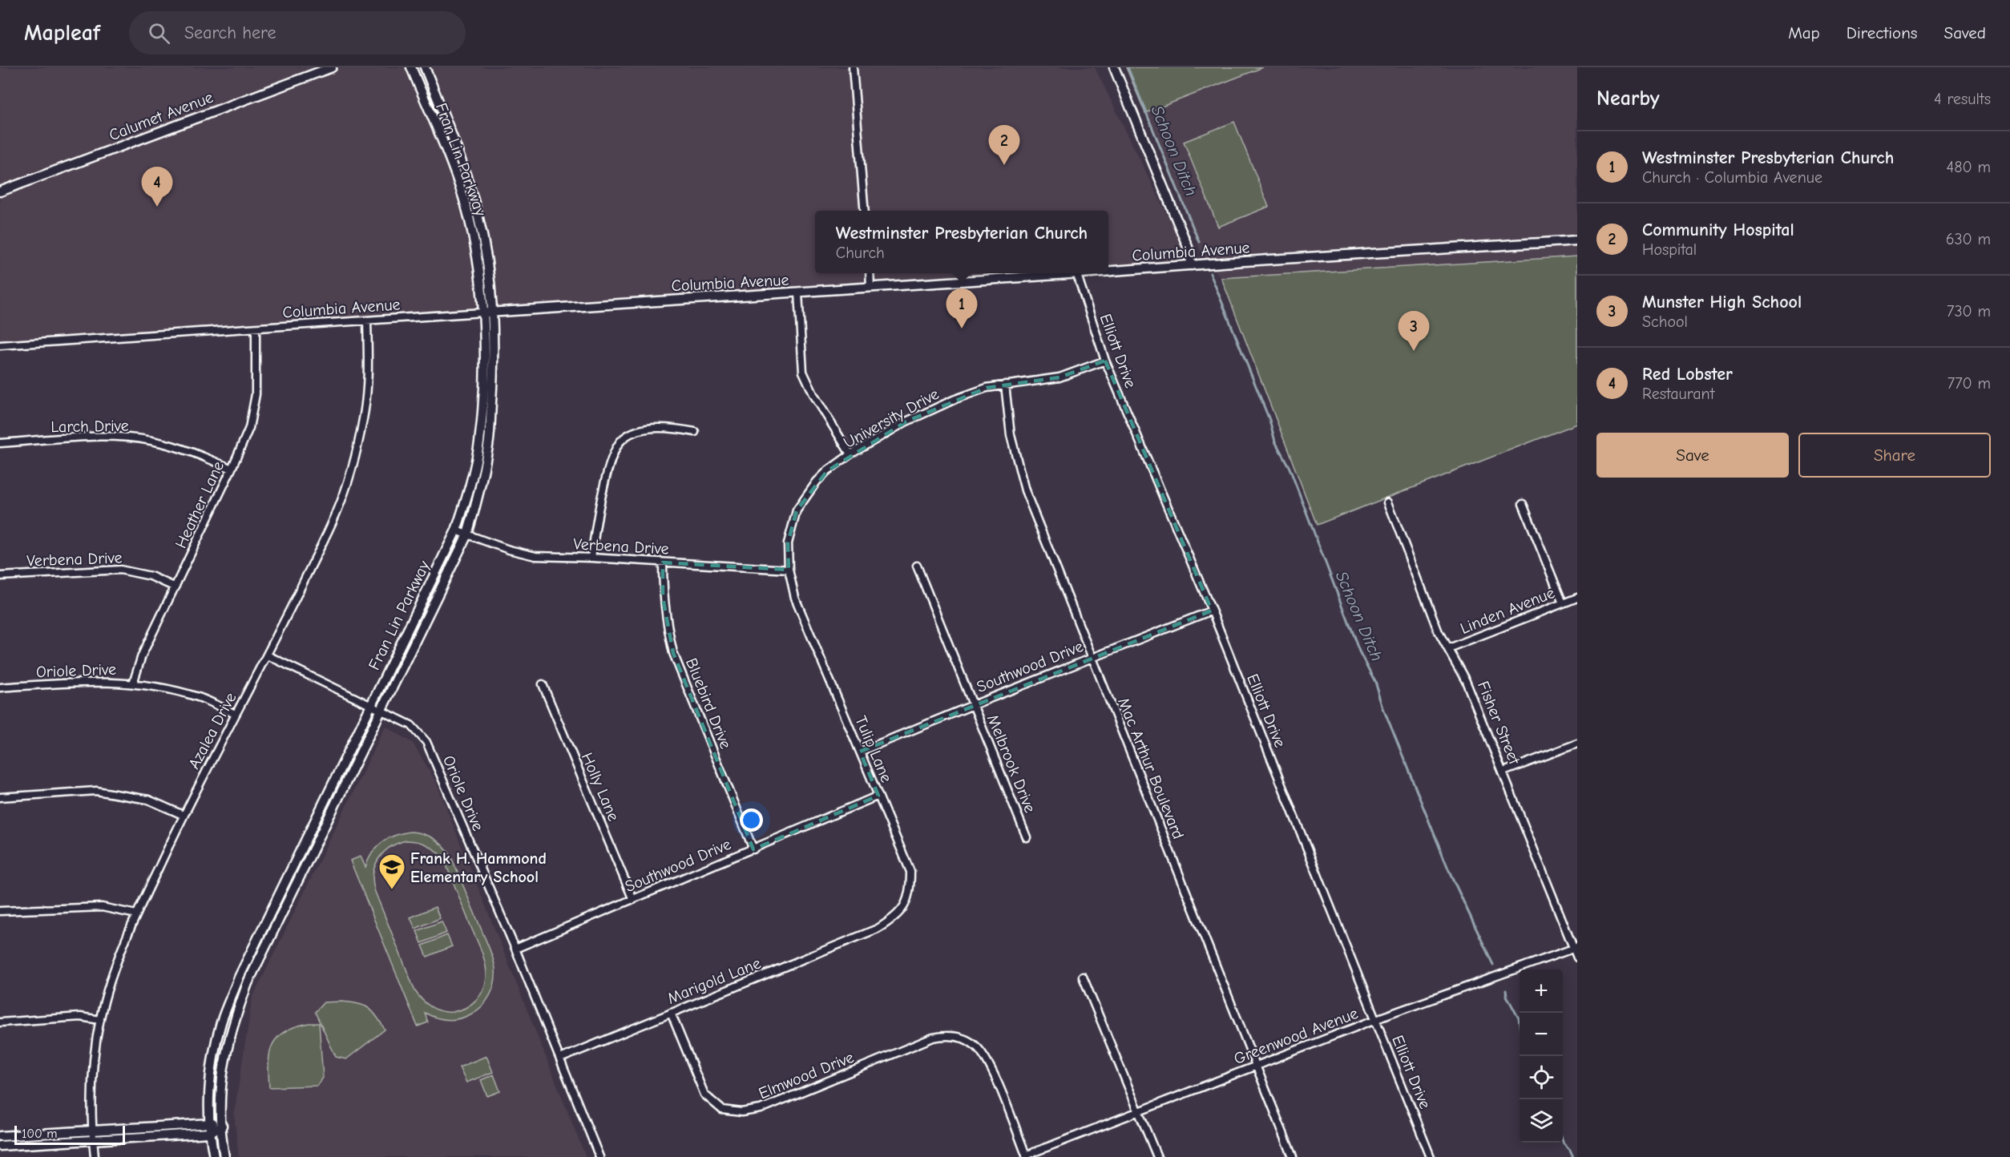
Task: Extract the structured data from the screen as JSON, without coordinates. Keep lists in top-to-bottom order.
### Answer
{
  "streets": {
    "street": [
      "Calumet Avenue",
      "Fran Lin Parkway",
      "Columbia Avenue",
      "Elliott Drive",
      "University Drive",
      "Larch Drive",
      "Heather Lane",
      "Verbena Drive",
      "Linden Avenue",
      "Southwood Drive",
      "Oriole Drive",
      "Bluebird Drive",
      "Fisher Street",
      "Azalea Drive",
      "Tulip Lane",
      "Melbrook Drive",
      "Mac Arthur Boulevard",
      "Holly Lane",
      "Marigold Lane",
      "Greenwood Avenue",
      "Elmwood Drive"
    ]
  },
  "crossings": [
    ["Fran Lin Parkway", "Columbia Avenue"],
    ["Fran Lin Parkway", "Verbena Drive"],
    ["Fran Lin Parkway", "Oriole Drive"],
    ["Columbia Avenue", "Elliott Drive"],
    ["Columbia Avenue", "Heather Lane"],
    ["Columbia Avenue", "Azalea Drive"],
    ["Elliott Drive", "University Drive"],
    ["Elliott Drive", "Southwood Drive"],
    ["Elliott Drive", "Greenwood Avenue"],
    ["University Drive", "Verbena Drive"],
    ["University Drive", "Tulip Lane"],
    ["University Drive", "Mac Arthur Boulevard"],
    ["Larch Drive", "Heather Lane"],
    ["Heather Lane", "Verbena Drive"],
    ["Heather Lane", "Oriole Drive"],
    ["Verbena Drive", "Bluebird Drive"],
    ["Verbena Drive", "Tulip Lane"],
    ["Linden Avenue", "Fisher Street"],
    ["Southwood Drive", "Oriole Drive"],
    ["Southwood Drive", "Bluebird Drive"],
    ["Southwood Drive", "Tulip Lane"],
    ["Southwood Drive", "Melbrook Drive"],
    ["Southwood Drive", "Mac Arthur Boulevard"],
    ["Southwood Drive", "Holly Lane"],
    ["Oriole Drive", "Azalea Drive"],
    ["Oriole Drive", "Marigold Lane"],
    ["Fisher Street", "Greenwood Avenue"],
    ["Tulip Lane", "Marigold Lane"],
    ["Mac Arthur Boulevard", "Greenwood Avenue"],
    ["Marigold Lane", "Elmwood Drive"],
    ["Greenwood Avenue", "Elmwood Drive"]
  ],
  "water": ["Schoon Ditch"],
  "places": {
    "school or university": ["Frank H. Hammond Elementary School"]
  },
  "scale_bar": "100 m",
  "page": {
    "header": "Mapleaf",
    "search": "Search here",
    "nav": ["Map", "Directions", "Saved"],
    "heading": ["Nearby", "4 results"],
    "pins": [
      "2",
      "4",
      "1",
      "3"
    ],
    "list": [
      {
        "mark": "1",
        "name": "Westminster Presbyterian Church",
        "note": "Church · Columbia Avenue",
        "value": "480 m"
      },
      {
        "mark": "2",
        "name": "Community Hospital",
        "note": "Hospital",
        "value": "630 m"
      },
      {
        "mark": "3",
        "name": "Munster High School",
        "note": "School",
        "value": "730 m"
      },
      {
        "mark": "4",
        "name": "Red Lobster",
        "note": "Restaurant",
        "value": "770 m"
      }
    ],
    "popup": ["Westminster Presbyterian Church", "Church"],
    "buttons": ["Save", "Share"],
    "map_buttons": ["+", "−"],
    "scale": "100 m"
  }
}
